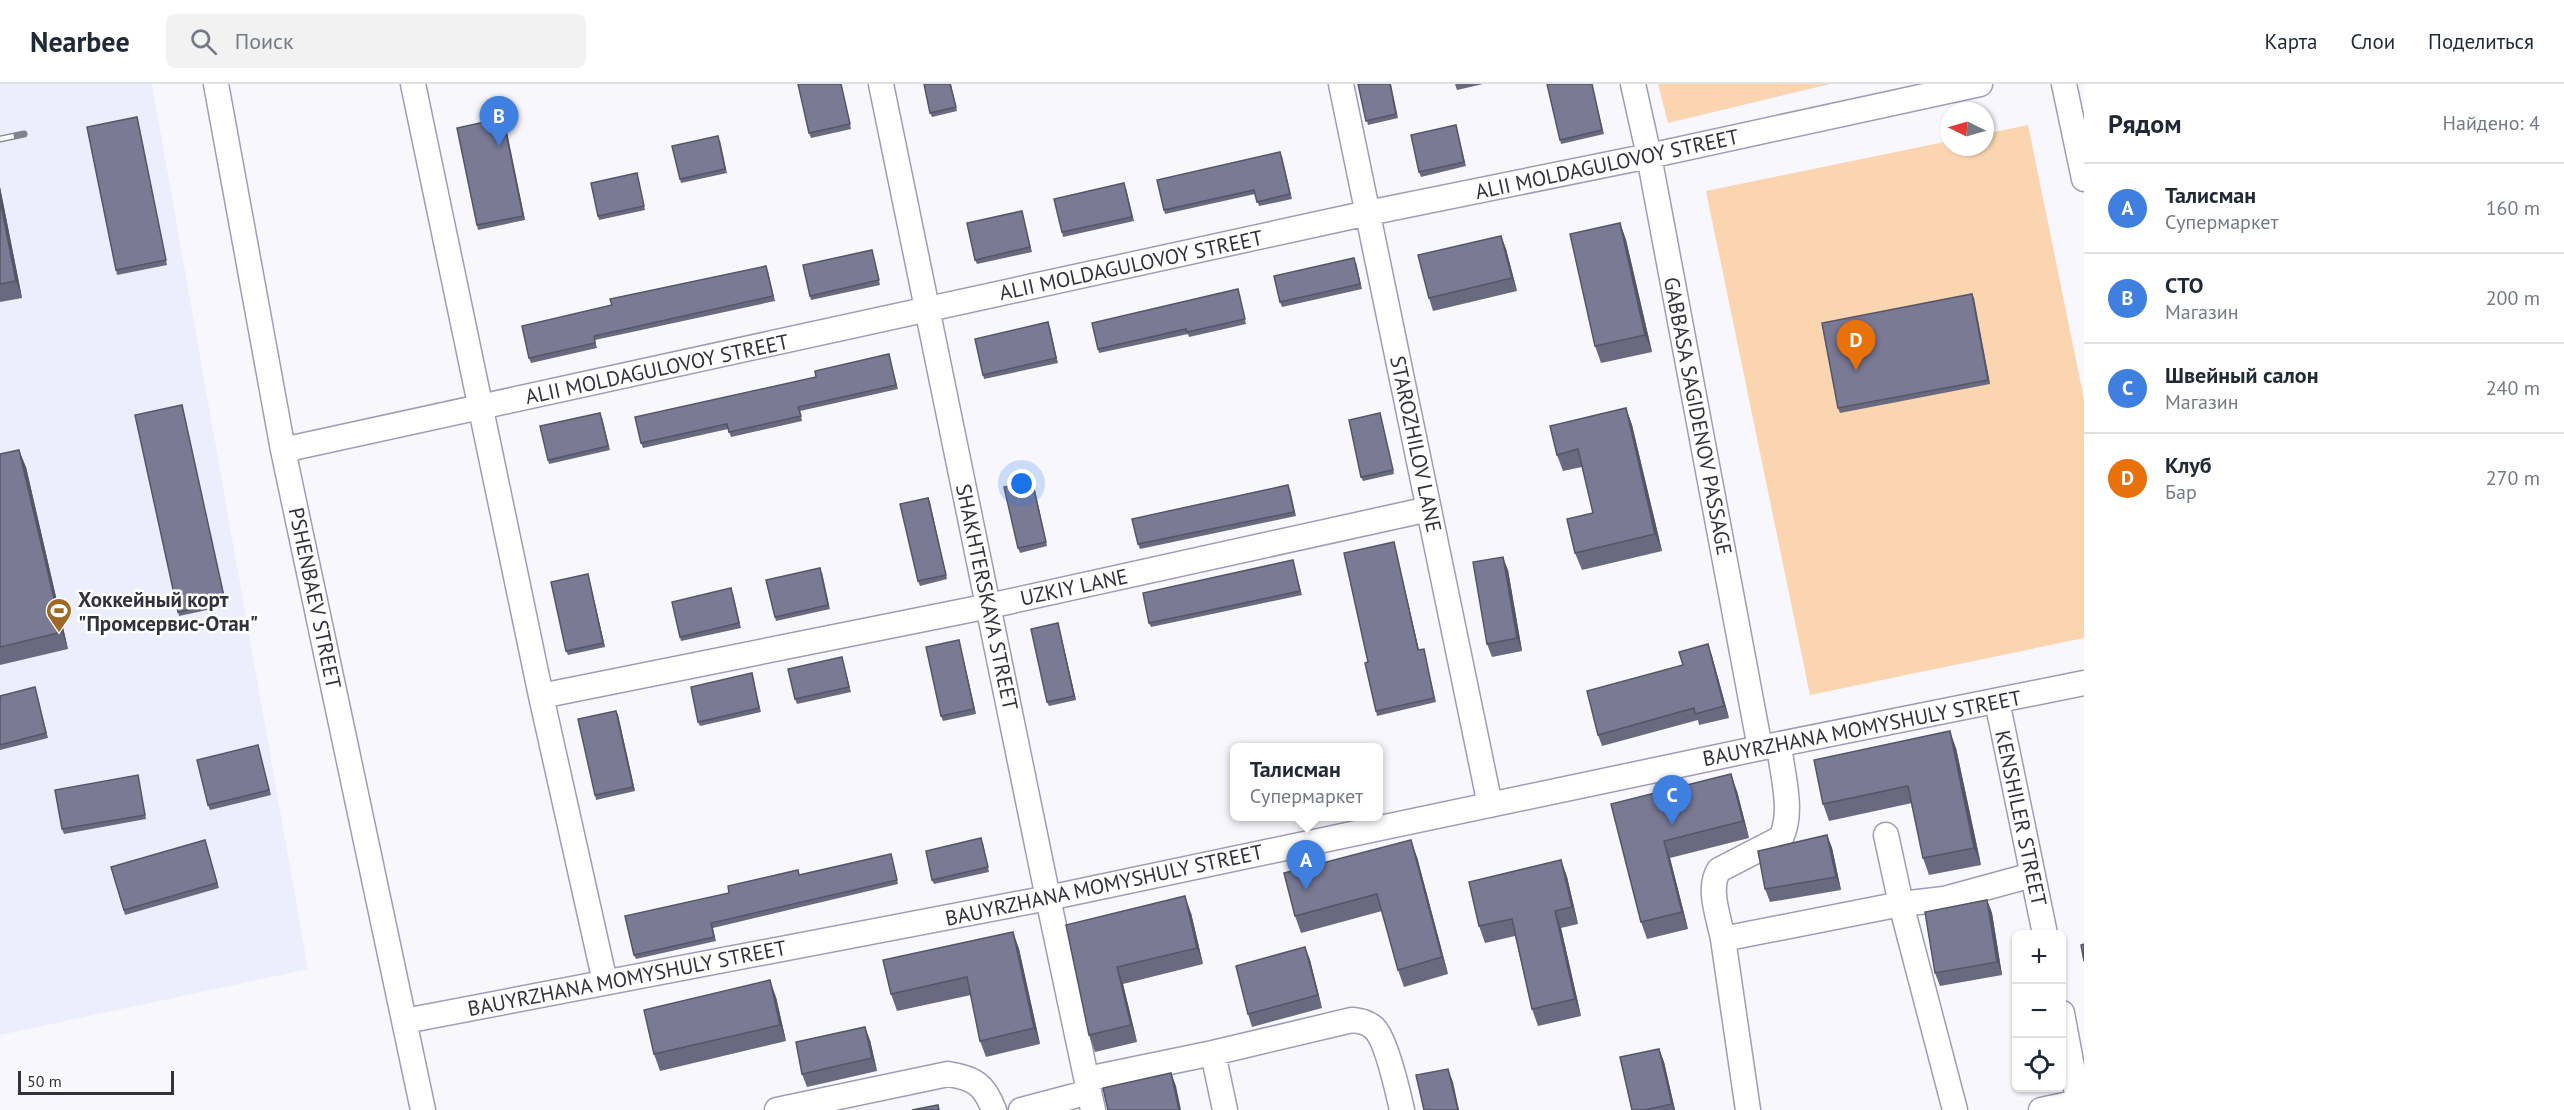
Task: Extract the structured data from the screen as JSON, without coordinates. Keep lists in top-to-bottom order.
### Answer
{
  "streets": {
    "street": [
      "ALII MOLDAGULOVOY STREET",
      "GABBASA SAGIDENOV PASSAGE",
      "STAROZHILOV LANE",
      "UZKIY LANE",
      "SHAKHTERSKAYA STREET",
      "PSHENBAEV STREET",
      "BAUYRZHANA MOMYSHULY STREET",
      "KENSHILER STREET"
    ]
  },
  "crossings": [
    ["ALII MOLDAGULOVOY STREET", "GABBASA SAGIDENOV PASSAGE"],
    ["ALII MOLDAGULOVOY STREET", "STAROZHILOV LANE"],
    ["ALII MOLDAGULOVOY STREET", "SHAKHTERSKAYA STREET"],
    ["ALII MOLDAGULOVOY STREET", "PSHENBAEV STREET"],
    ["GABBASA SAGIDENOV PASSAGE", "BAUYRZHANA MOMYSHULY STREET"],
    ["STAROZHILOV LANE", "UZKIY LANE"],
    ["STAROZHILOV LANE", "BAUYRZHANA MOMYSHULY STREET"],
    ["UZKIY LANE", "SHAKHTERSKAYA STREET"],
    ["SHAKHTERSKAYA STREET", "BAUYRZHANA MOMYSHULY STREET"],
    ["PSHENBAEV STREET", "BAUYRZHANA MOMYSHULY STREET"],
    ["BAUYRZHANA MOMYSHULY STREET", "KENSHILER STREET"]
  ],
  "places": {
    "sports": ["Хоккейный корт \"Промсервис-Отан\""]
  },
  "scale_bar": "50 m",
  "north": "left",
  "page": {
    "header": "Nearbee",
    "search": "Поиск",
    "nav": ["Карта", "Слои", "Поделиться"],
    "heading": ["Рядом", "Найдено: 4"],
    "pins": [
      "B",
      "D",
      "C",
      "A"
    ],
    "list": [
      {
        "mark": "A",
        "name": "Талисман",
        "note": "Супермаркет",
        "value": "160 m"
      },
      {
        "mark": "B",
        "name": "СТО",
        "note": "Магазин",
        "value": "200 m"
      },
      {
        "mark": "C",
        "name": "Швейный салон",
        "note": "Магазин",
        "value": "240 m"
      },
      {
        "mark": "D",
        "name": "Клуб",
        "note": "Бар",
        "value": "270 m"
      }
    ],
    "popup": ["Талисман", "Супермаркет"],
    "map_buttons": ["+", "−"],
    "scale": "50 m"
  }
}
